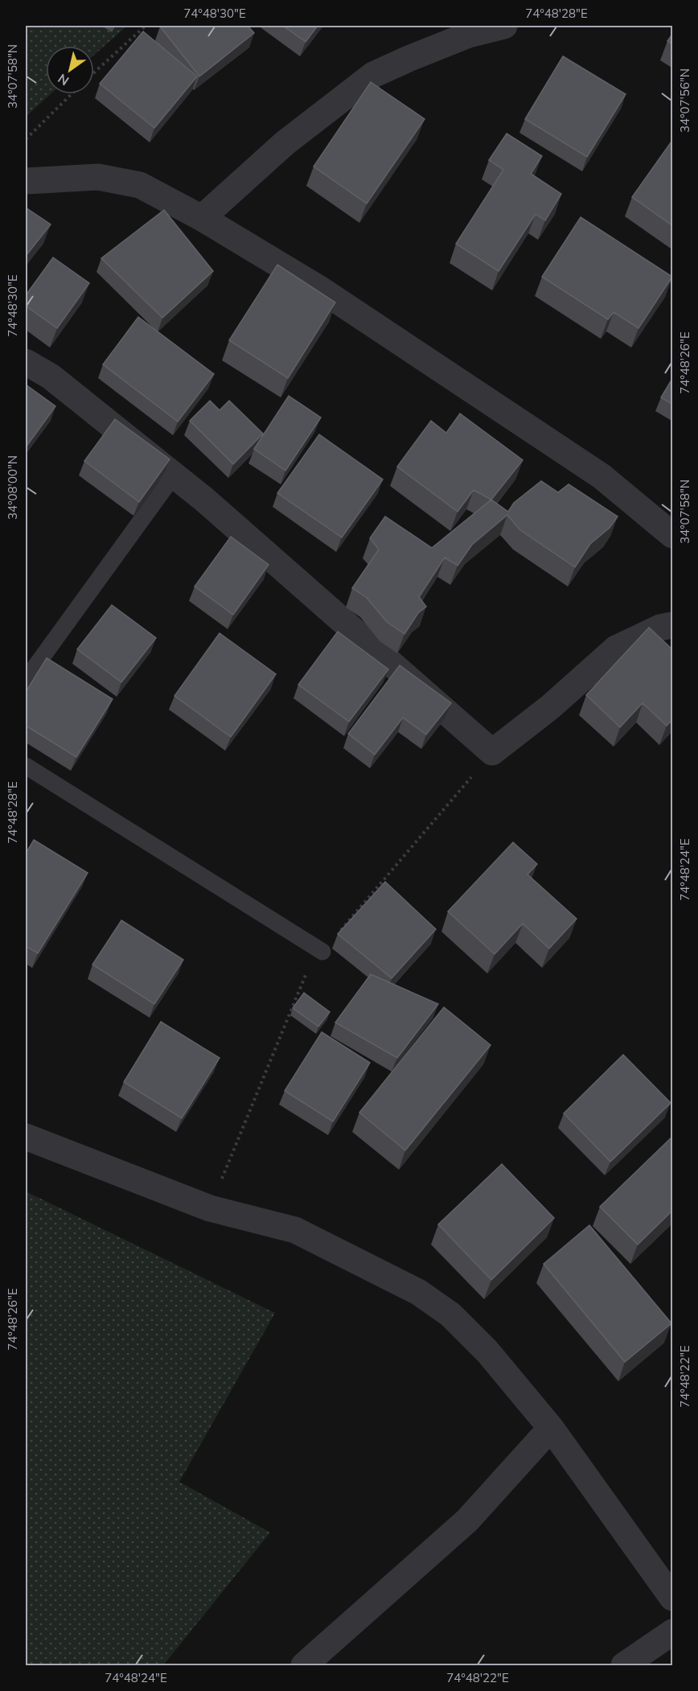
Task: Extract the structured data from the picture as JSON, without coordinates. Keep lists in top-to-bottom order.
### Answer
{
  "north": "bottom left",
  "coordinates": [
    "74°48'30\"E",
    "74°48'28\"E",
    "34°07'58\"N",
    "34°07'56\"N",
    "74°48'26\"E",
    "34°08'00\"N",
    "74°48'24\"E",
    "74°48'22\"E"
  ]
}
